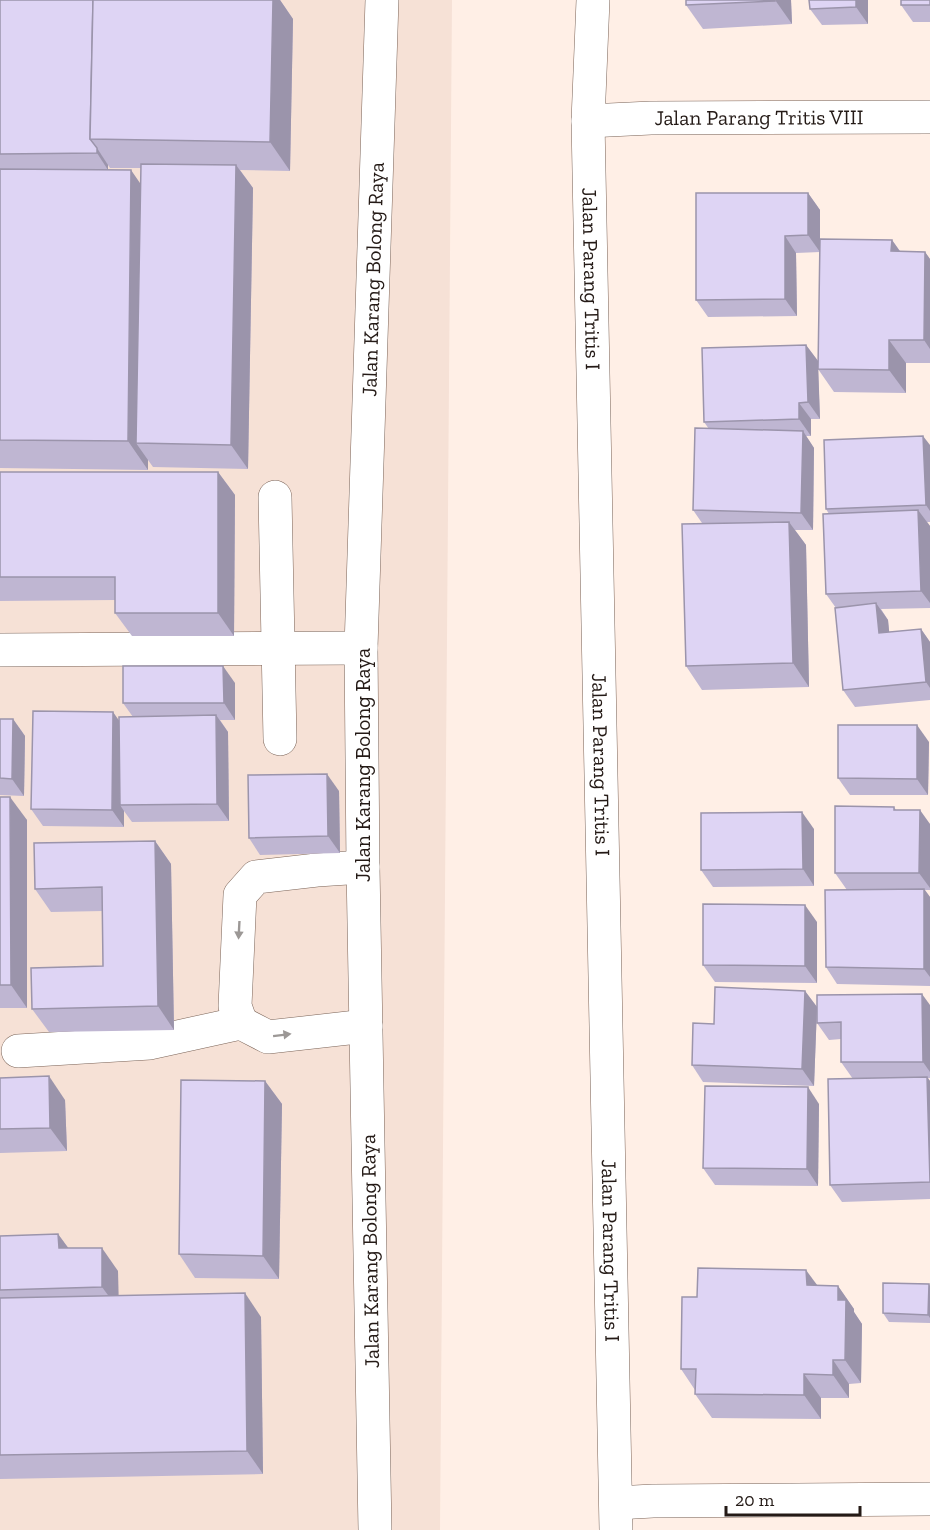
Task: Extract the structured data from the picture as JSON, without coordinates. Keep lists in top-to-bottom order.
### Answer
{
  "streets": {
    "street": ["Jalan Parang Tritis VIII", "Jalan Karang Bolong Raya", "Jalan Parang Tritis I"]
  },
  "crossings": [
    ["Jalan Parang Tritis VIII", "Jalan Parang Tritis I"]
  ],
  "scale_bar": "20 m"
}
